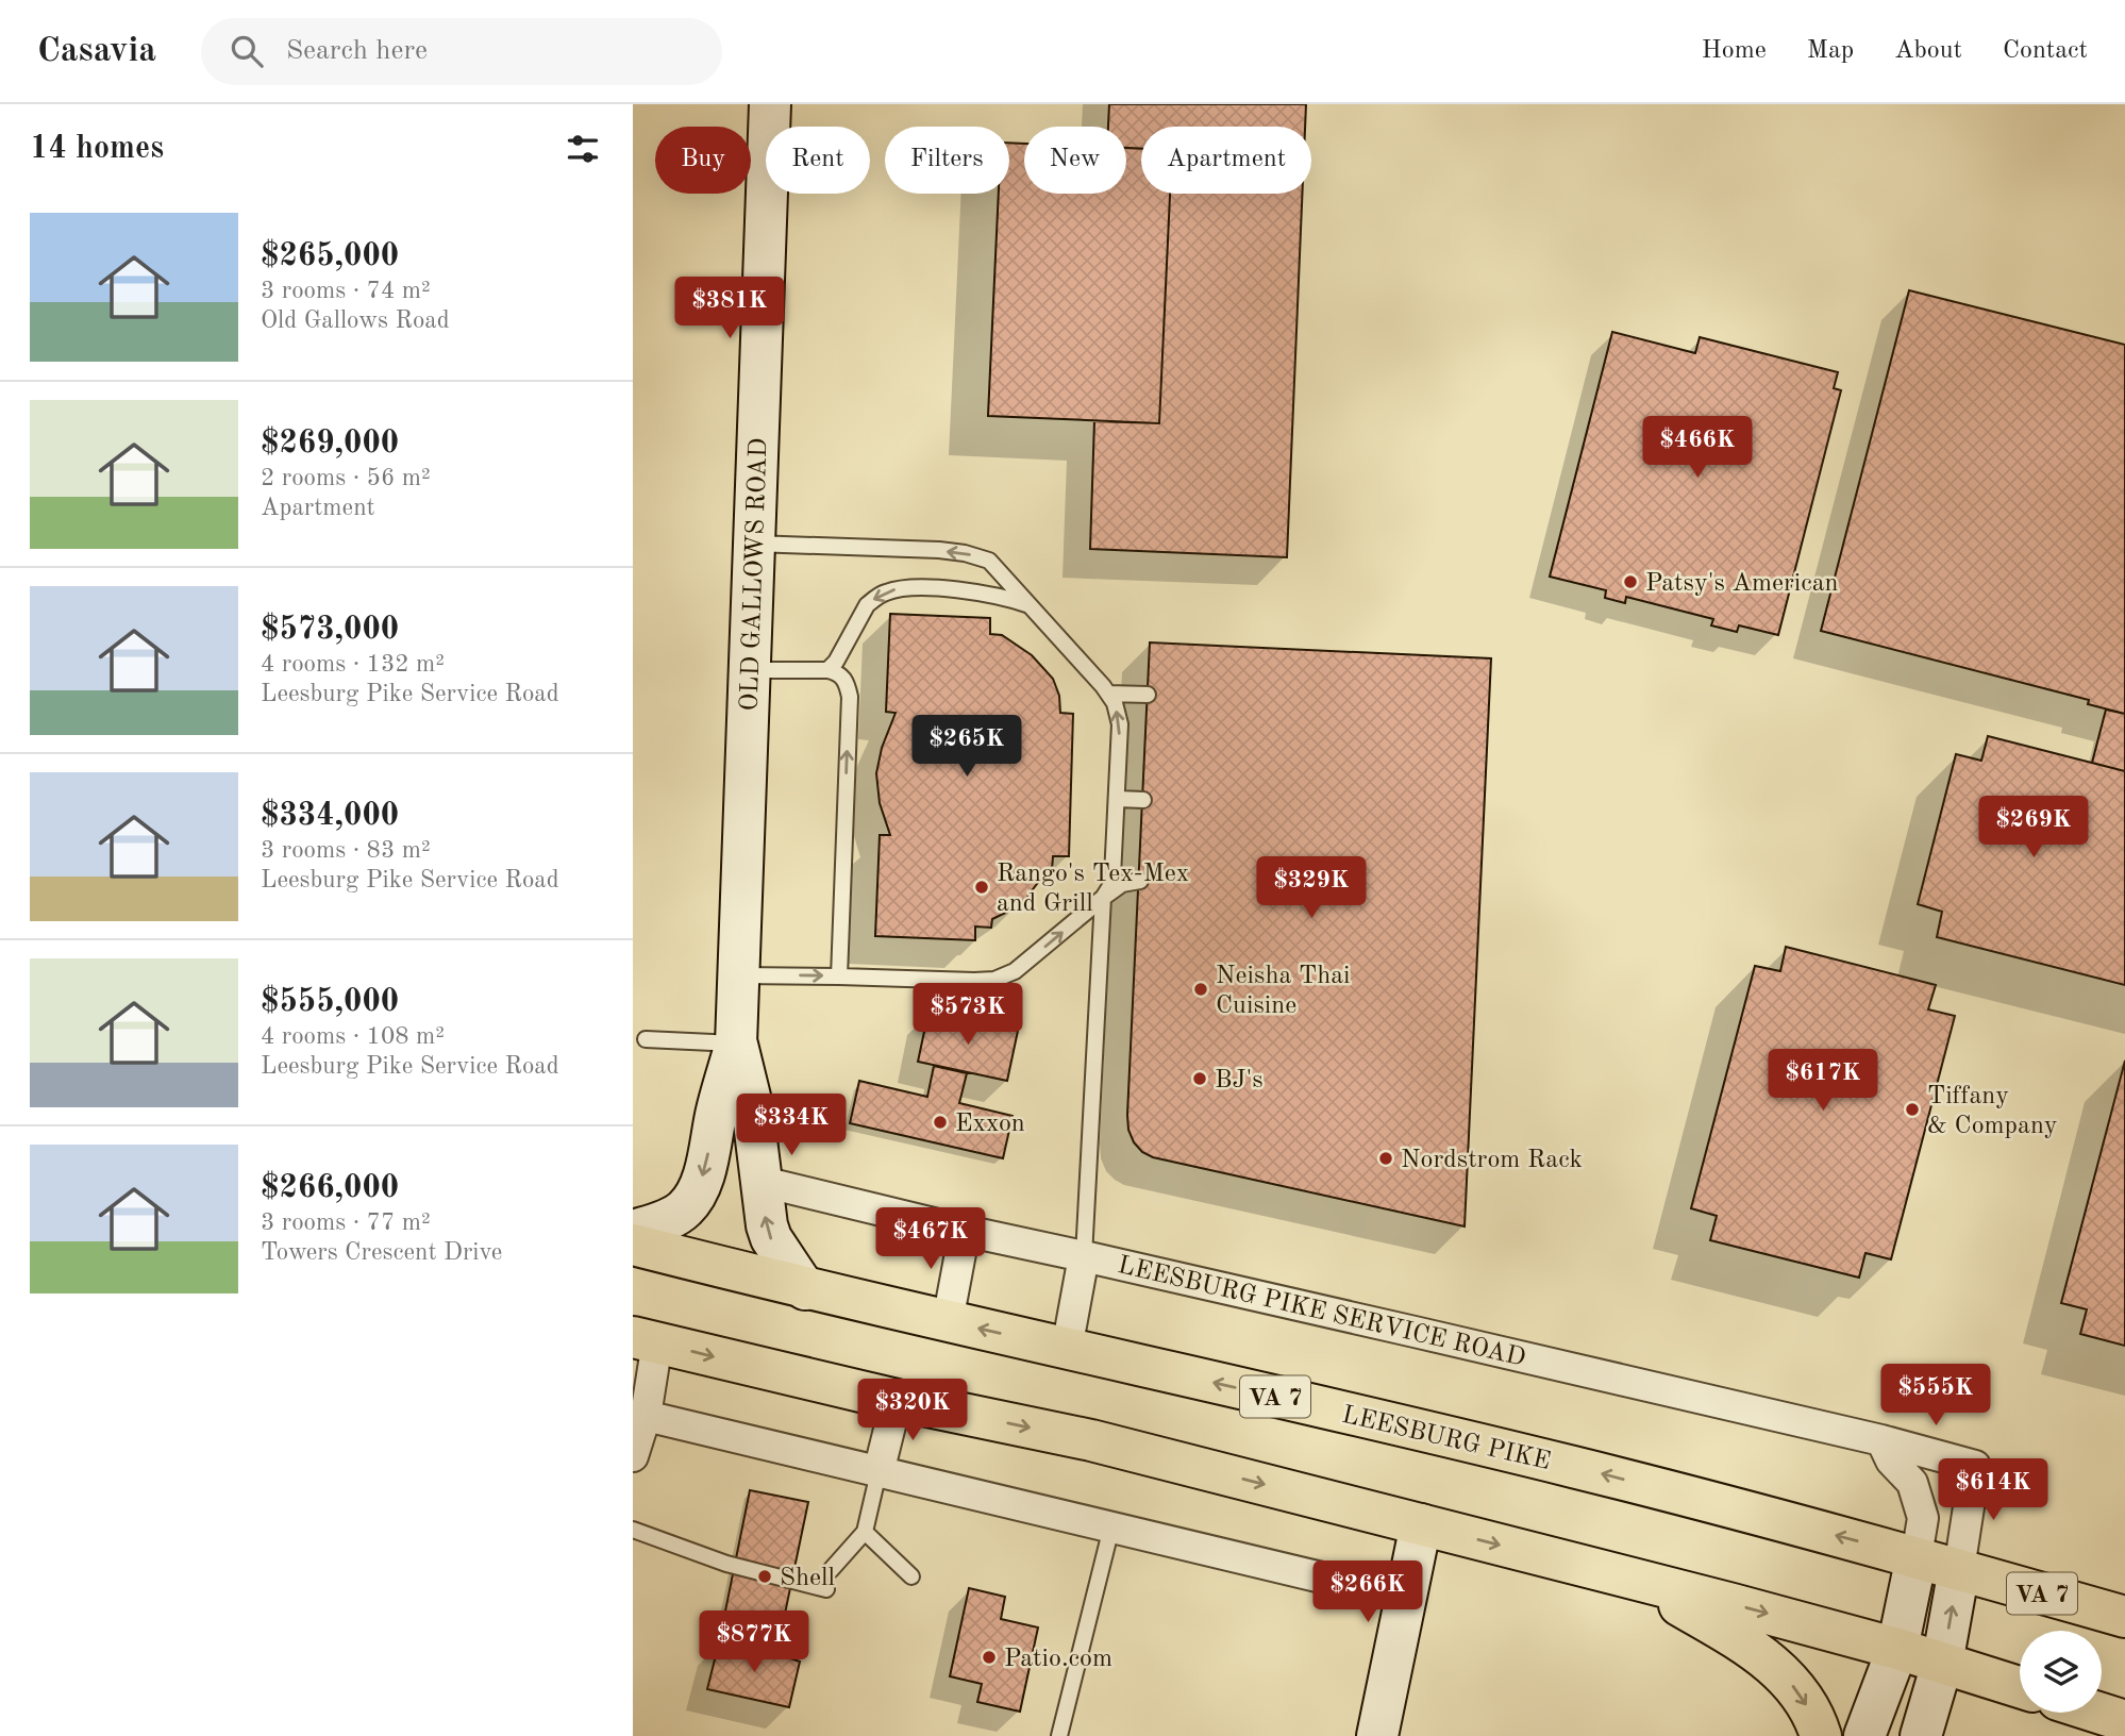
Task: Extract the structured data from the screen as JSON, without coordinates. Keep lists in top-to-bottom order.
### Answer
{
  "streets": {
    "highway": ["VA 7", "LEESBURG PIKE"],
    "street": ["OLD GALLOWS ROAD", "LEESBURG PIKE SERVICE ROAD"]
  },
  "crossings": [
    ["OLD GALLOWS ROAD", "LEESBURG PIKE SERVICE ROAD"],
    ["OLD GALLOWS ROAD", "LEESBURG PIKE"],
    ["LEESBURG PIKE SERVICE ROAD", "LEESBURG PIKE"]
  ],
  "places": [
    "Patsy's American",
    "Rango's Tex-Mex and Grill",
    "Neisha Thai Cuisine",
    "BJ's",
    "Tiffany & Company",
    "Exxon",
    "Nordstrom Rack",
    "Shell",
    "Patio.com"
  ],
  "page": {
    "header": "Casavia",
    "search": "Search here",
    "nav": [
      "Home",
      "Map",
      "About",
      "Contact"
    ],
    "heading": "14 homes",
    "chip": [
      "Buy",
      "Rent",
      "Filters",
      "New",
      "Apartment"
    ],
    "list": [
      {
        "name": "$265,000",
        "note": "3 rooms · 74 m² · Old Gallows Road"
      },
      {
        "name": "$269,000",
        "note": "2 rooms · 56 m² · Apartment"
      },
      {
        "name": "$573,000",
        "note": "4 rooms · 132 m² · Leesburg Pike Service Road"
      },
      {
        "name": "$334,000",
        "note": "3 rooms · 83 m² · Leesburg Pike Service Road"
      },
      {
        "name": "$555,000",
        "note": "4 rooms · 108 m² · Leesburg Pike Service Road"
      },
      {
        "name": "$266,000",
        "note": "3 rooms · 77 m² · Towers Crescent Drive"
      }
    ],
    "price": [
      "$381K",
      "$466K",
      "$265K",
      "$269K",
      "$329K",
      "$573K",
      "$617K",
      "$334K",
      "$467K",
      "$555K",
      "$320K",
      "$614K",
      "$266K",
      "$877K"
    ]
  }
}
